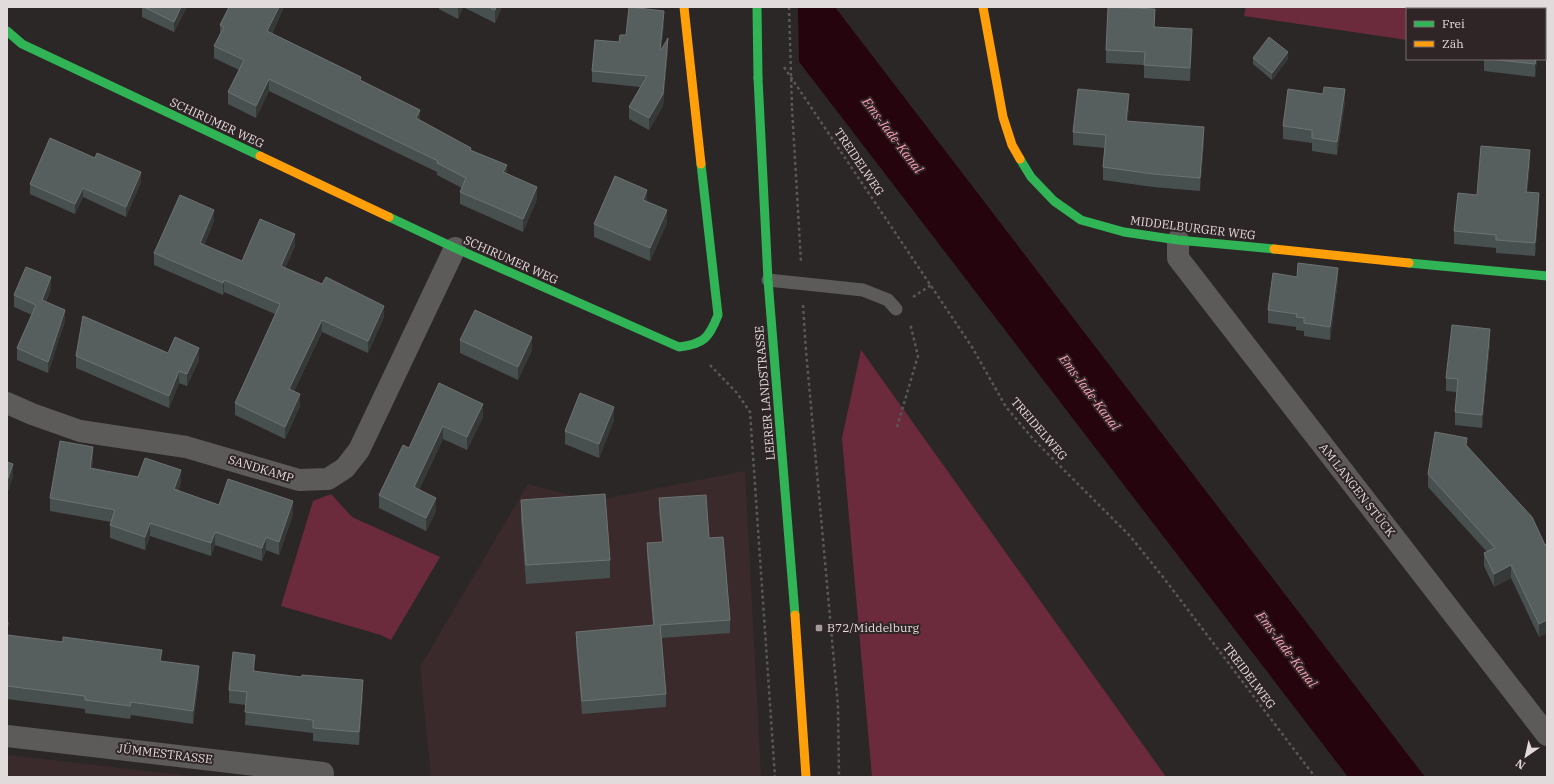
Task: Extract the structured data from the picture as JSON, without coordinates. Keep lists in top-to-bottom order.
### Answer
{
  "streets": {
    "street": [
      "SCHIRUMER WEG",
      "MIDDELBURGER WEG",
      "LEERER LANDSTRASSE",
      "SANDKAMP",
      "AM LANGEN STÜCK",
      "JÜMMESTRASSE"
    ],
    "path": ["TREIDELWEG"]
  },
  "crossings": [
    ["SCHIRUMER WEG", "SANDKAMP"],
    ["MIDDELBURGER WEG", "AM LANGEN STÜCK"]
  ],
  "water": ["Ems-Jade-Kanal"],
  "places": {
    "transit": ["B72/Middelburg"]
  },
  "legend": ["Frei", "Zäh"],
  "north": "bottom left"
}
